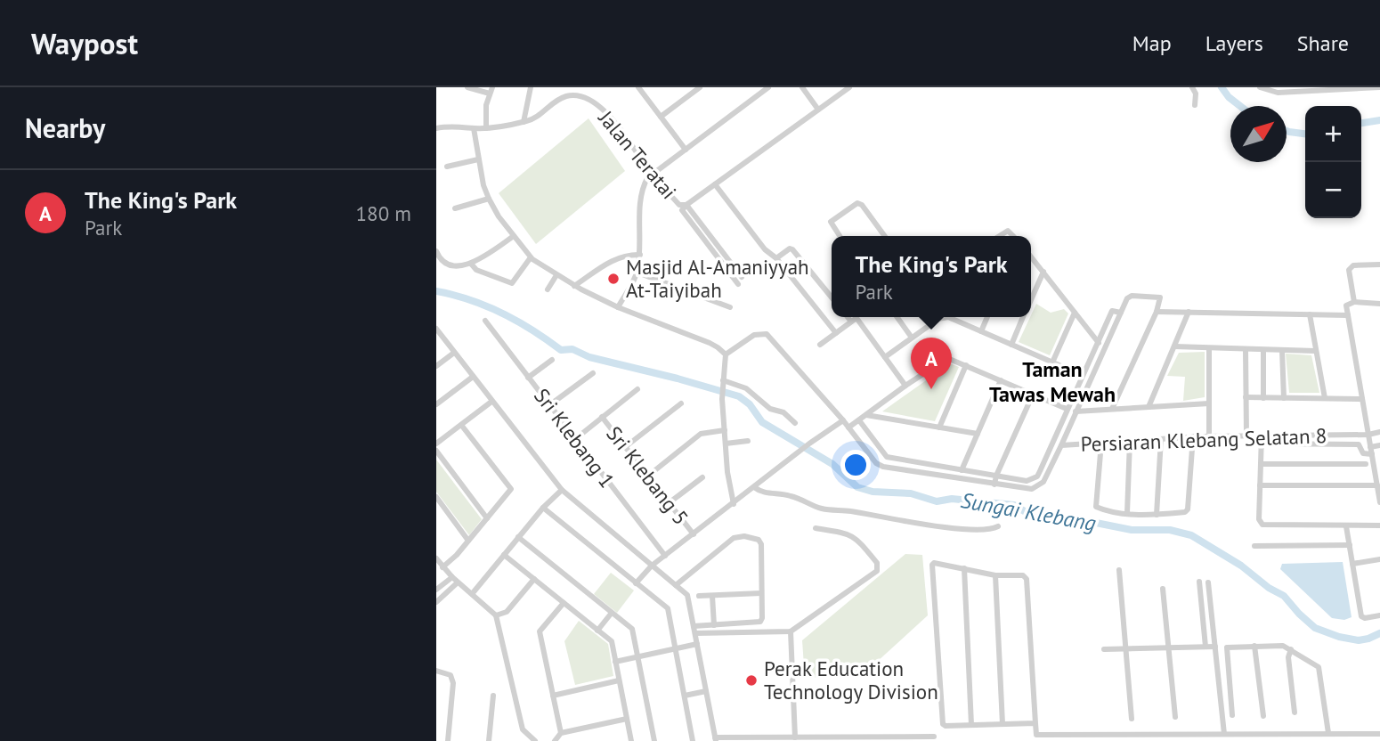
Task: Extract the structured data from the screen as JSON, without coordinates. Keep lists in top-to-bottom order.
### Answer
{
  "streets": {
    "street": [
      "Jalan Teratai",
      "Sri Klebang 1",
      "Persiaran Klebang Selatan 8",
      "Sri Klebang 5"
    ]
  },
  "districts": ["Taman Tawas Mewah"],
  "water": ["Sungai Klebang"],
  "places": ["Masjid Al-Amaniyyah At-Taiyibah", "Perak Education Technology Division"],
  "north": "top right",
  "page": {
    "header": "Waypost",
    "nav": ["Map", "Layers", "Share"],
    "heading": "Nearby",
    "map_buttons": ["+", "−"],
    "list": [
      {
        "mark": "A",
        "name": "The King's Park",
        "note": "Park",
        "value": "180 m"
      }
    ],
    "popup": ["The King's Park", "Park"],
    "pins": "A"
  }
}
